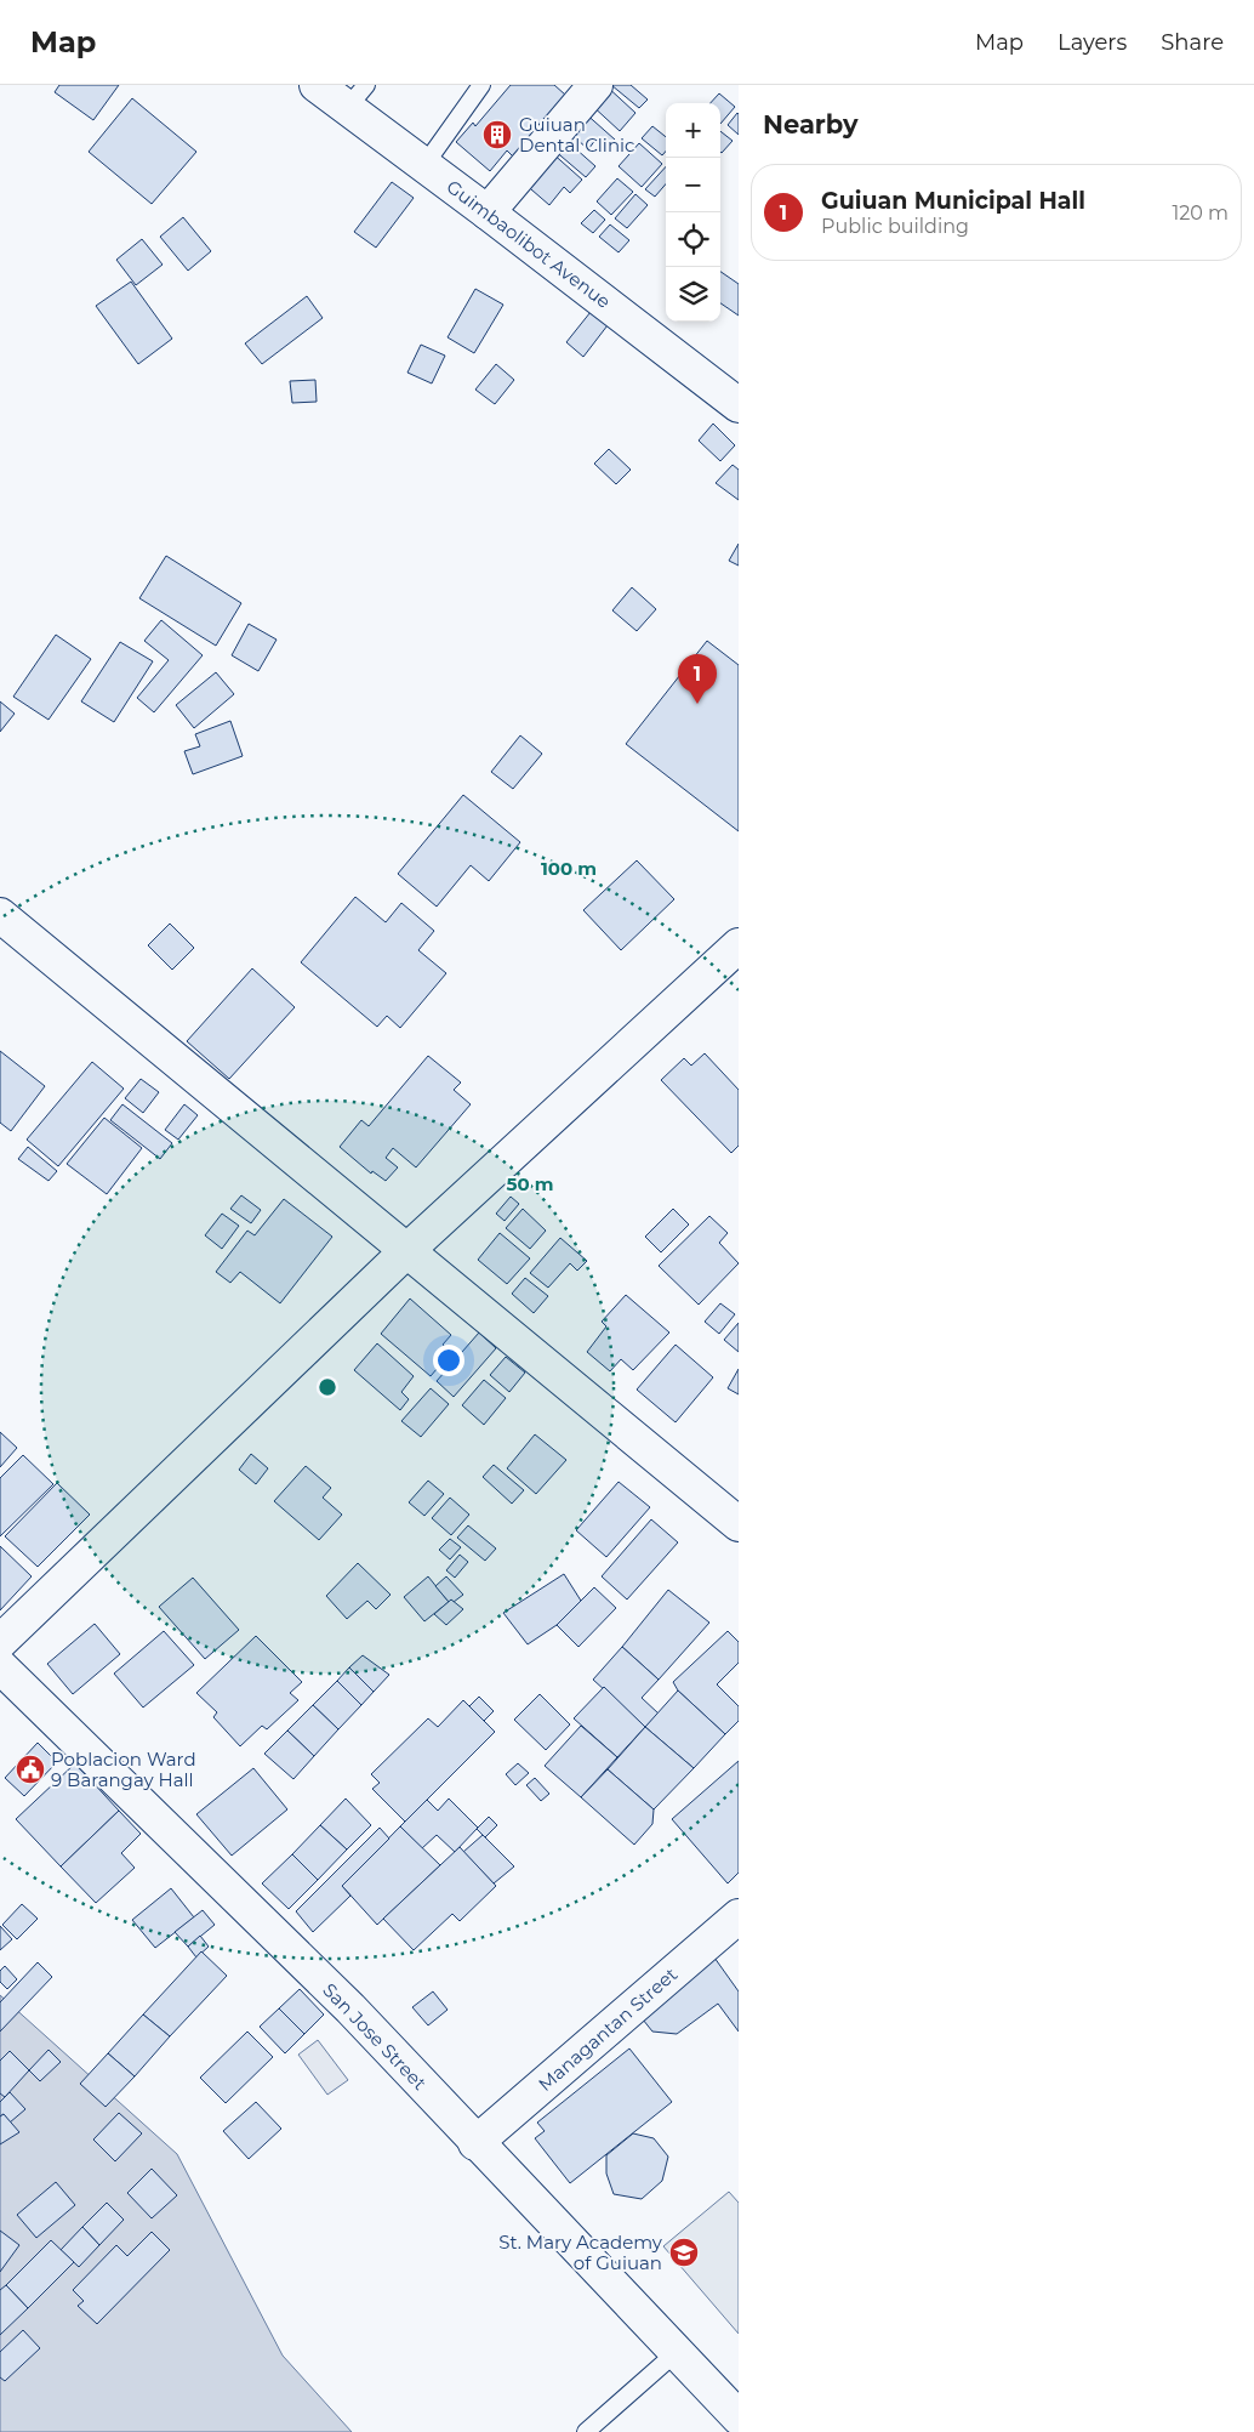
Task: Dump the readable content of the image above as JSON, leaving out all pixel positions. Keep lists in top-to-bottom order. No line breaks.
{"streets":{"street":["Guimbaolibot Avenue","Managantan Street","San Jose Street"]},"crossings":[["Managantan Street","San Jose Street"]],"places":{"building":["Guiuan Dental Clinic"],"public building":["Poblacion Ward 9 Barangay Hall"],"school or university":["St. Mary Academy of Guiuan"]},"page":{"header":"Map","nav":["Map","Layers","Share"],"heading":"Nearby","map_buttons":["+","−"],"list":[{"mark":"1","name":"Guiuan Municipal Hall","note":"Public building","value":"120 m"}],"pins":"1"},"rings":["100 m","50 m"]}
